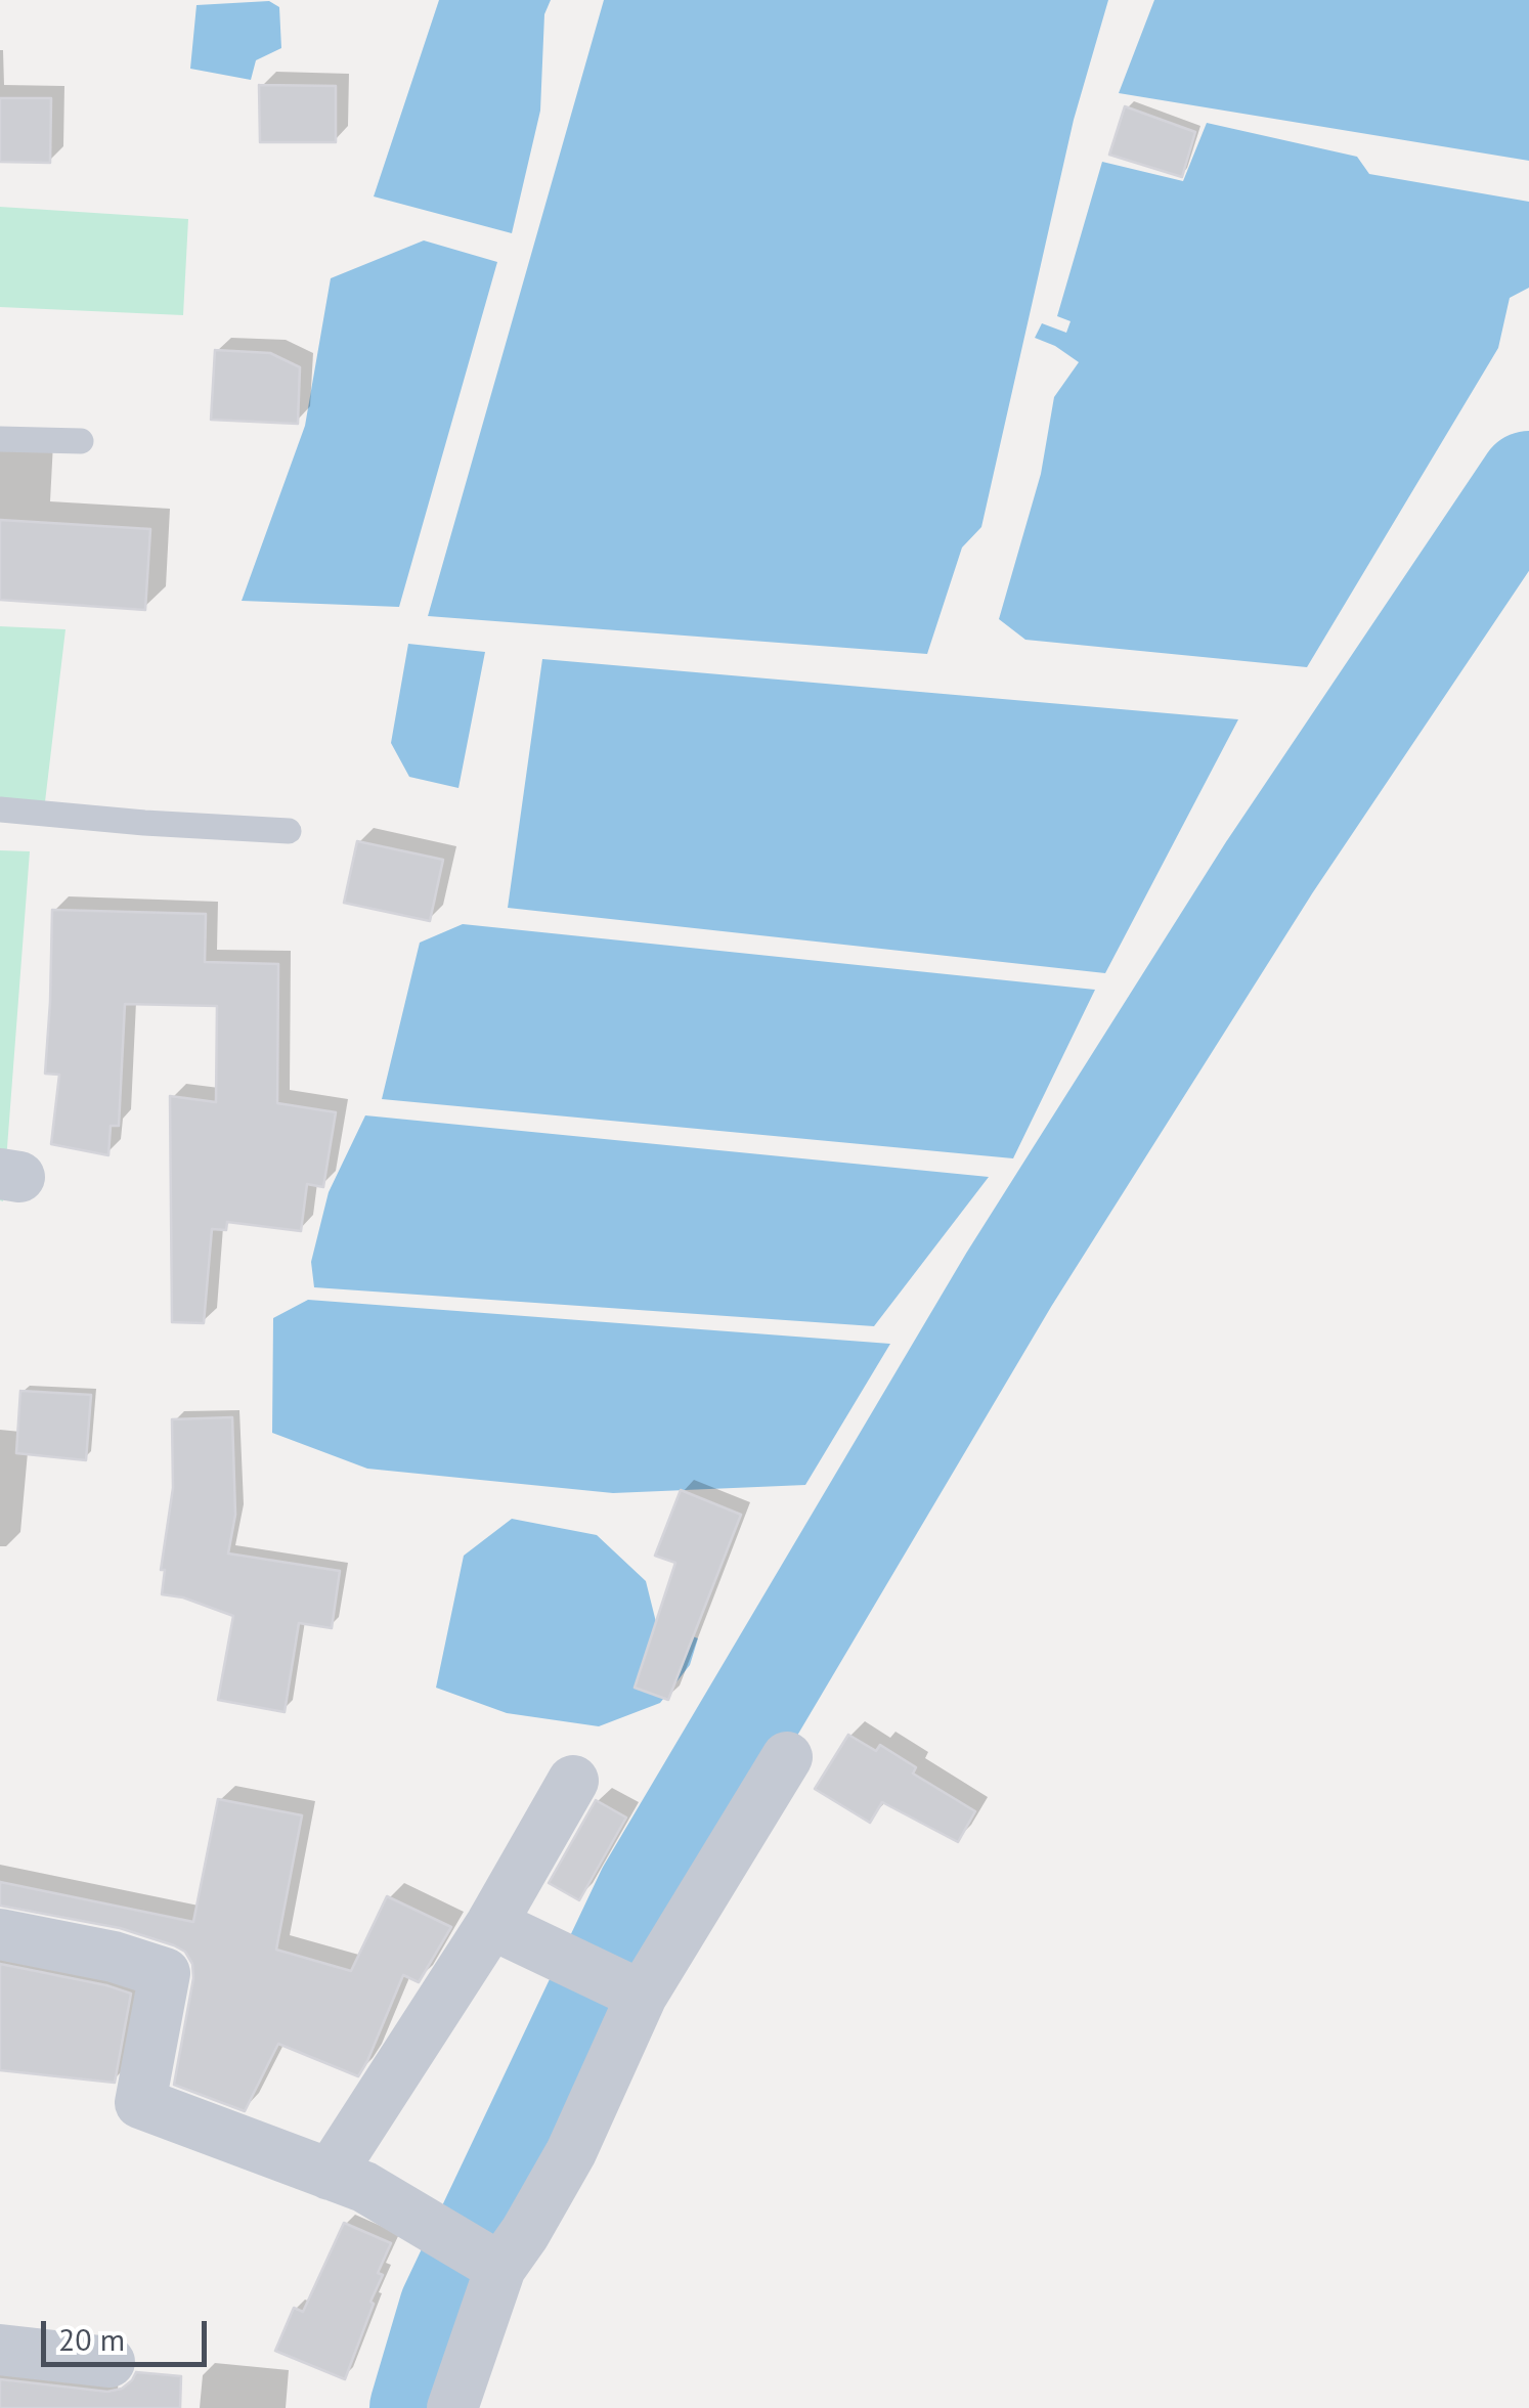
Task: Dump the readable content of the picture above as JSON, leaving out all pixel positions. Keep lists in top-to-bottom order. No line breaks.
{"scale_bar":"20 m"}
